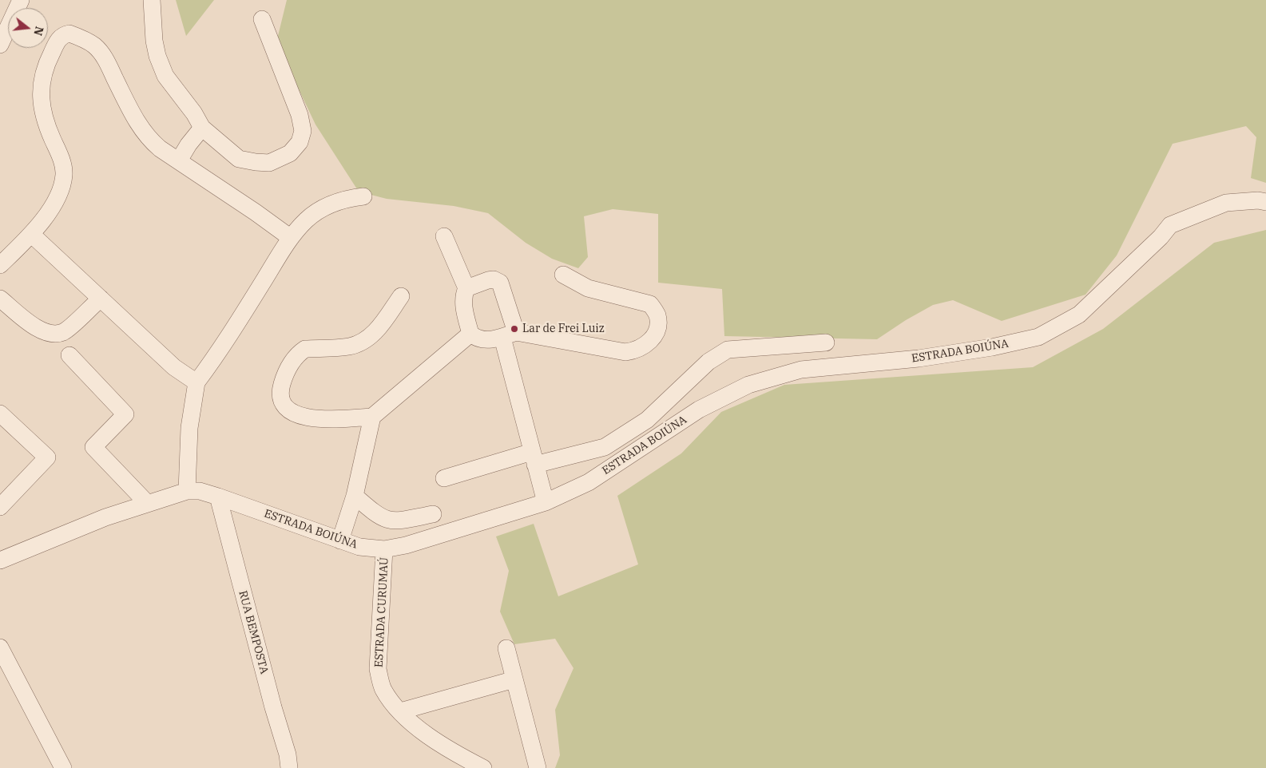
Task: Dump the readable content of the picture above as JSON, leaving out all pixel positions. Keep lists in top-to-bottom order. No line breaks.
{"streets":{"street":["ESTRADA BOIÚNA","ESTRADA CURUMAÚ","RUA BEMPOSTA"]},"crossings":[["ESTRADA BOIÚNA","ESTRADA CURUMAÚ"],["ESTRADA BOIÚNA","RUA BEMPOSTA"]],"places":["Lar de Frei Luiz"],"north":"right"}
